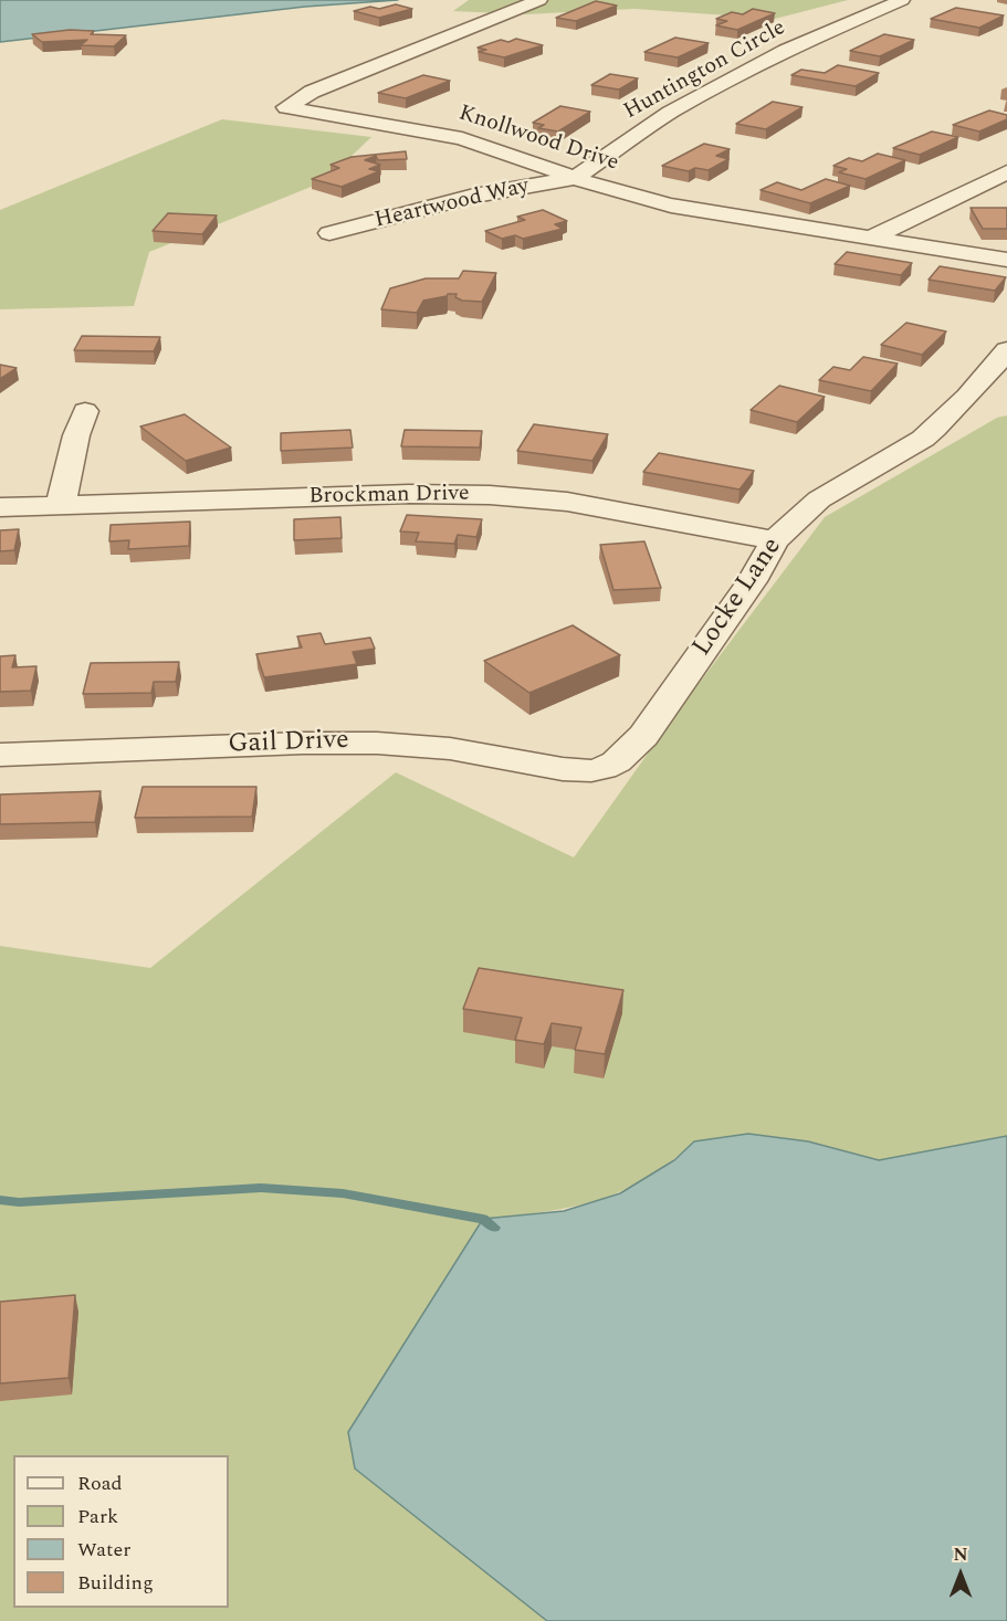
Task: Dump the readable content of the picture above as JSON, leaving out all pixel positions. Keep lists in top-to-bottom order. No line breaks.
{"streets":{"street":["Huntington Circle","Knollwood Drive","Heartwood Way","Brockman Drive","Locke Lane","Gail Drive"]},"crossings":[["Huntington Circle","Knollwood Drive"],["Huntington Circle","Heartwood Way"],["Knollwood Drive","Heartwood Way"],["Brockman Drive","Locke Lane"],["Locke Lane","Gail Drive"]],"legend":["Road","Park","Water","Building"],"north":"top"}
